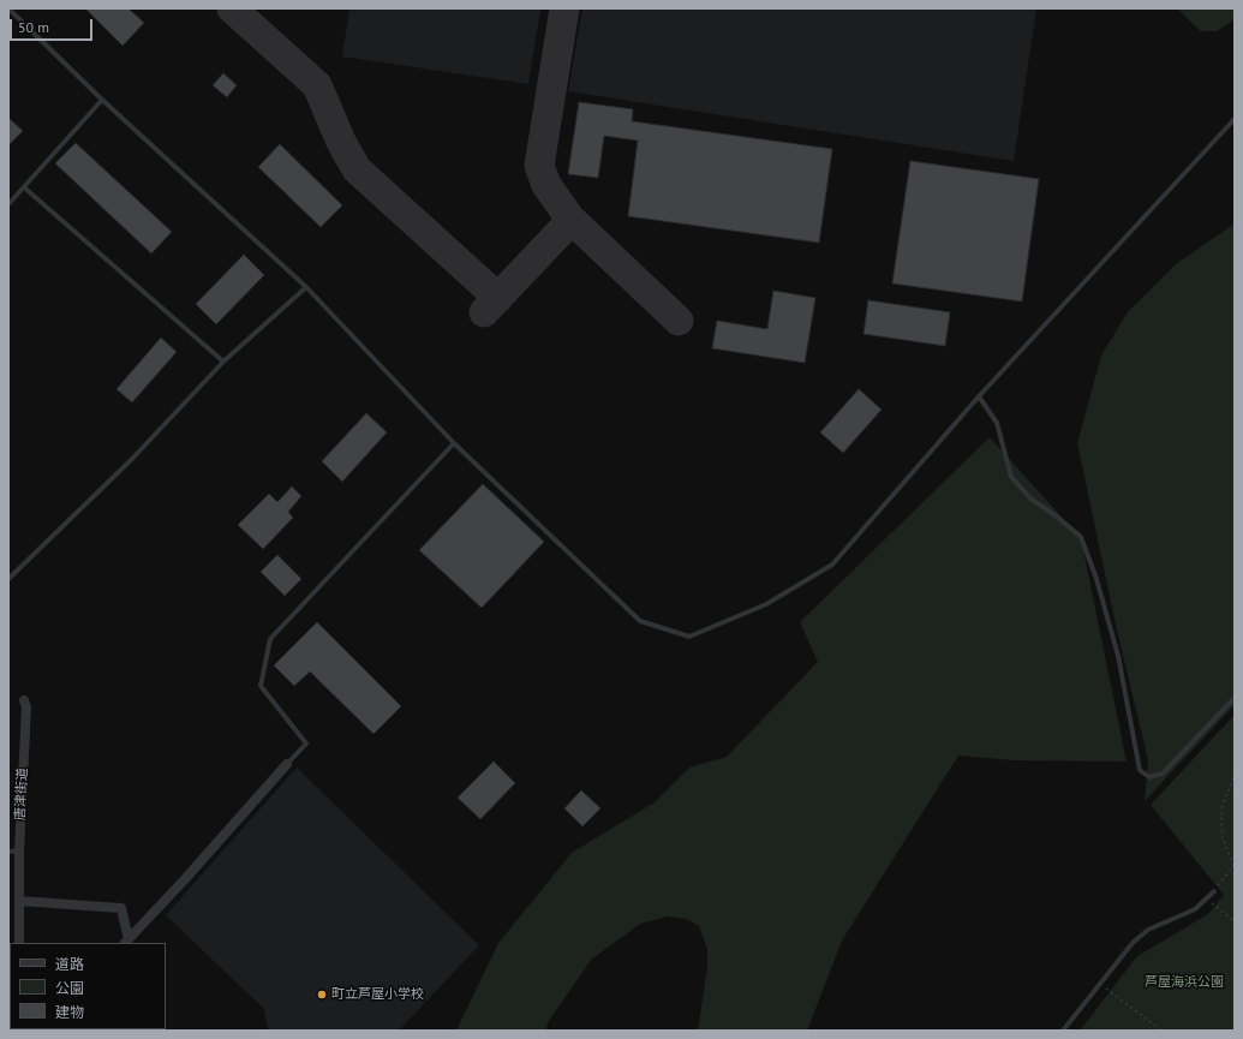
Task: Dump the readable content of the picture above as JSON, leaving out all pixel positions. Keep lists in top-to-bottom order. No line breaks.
{"streets":{"street":["唐津街道"]},"parks":["芦屋海浜公園"],"places":["町立芦屋小学校"],"legend":["道路","公園","建物"],"scale_bar":"50 m"}
